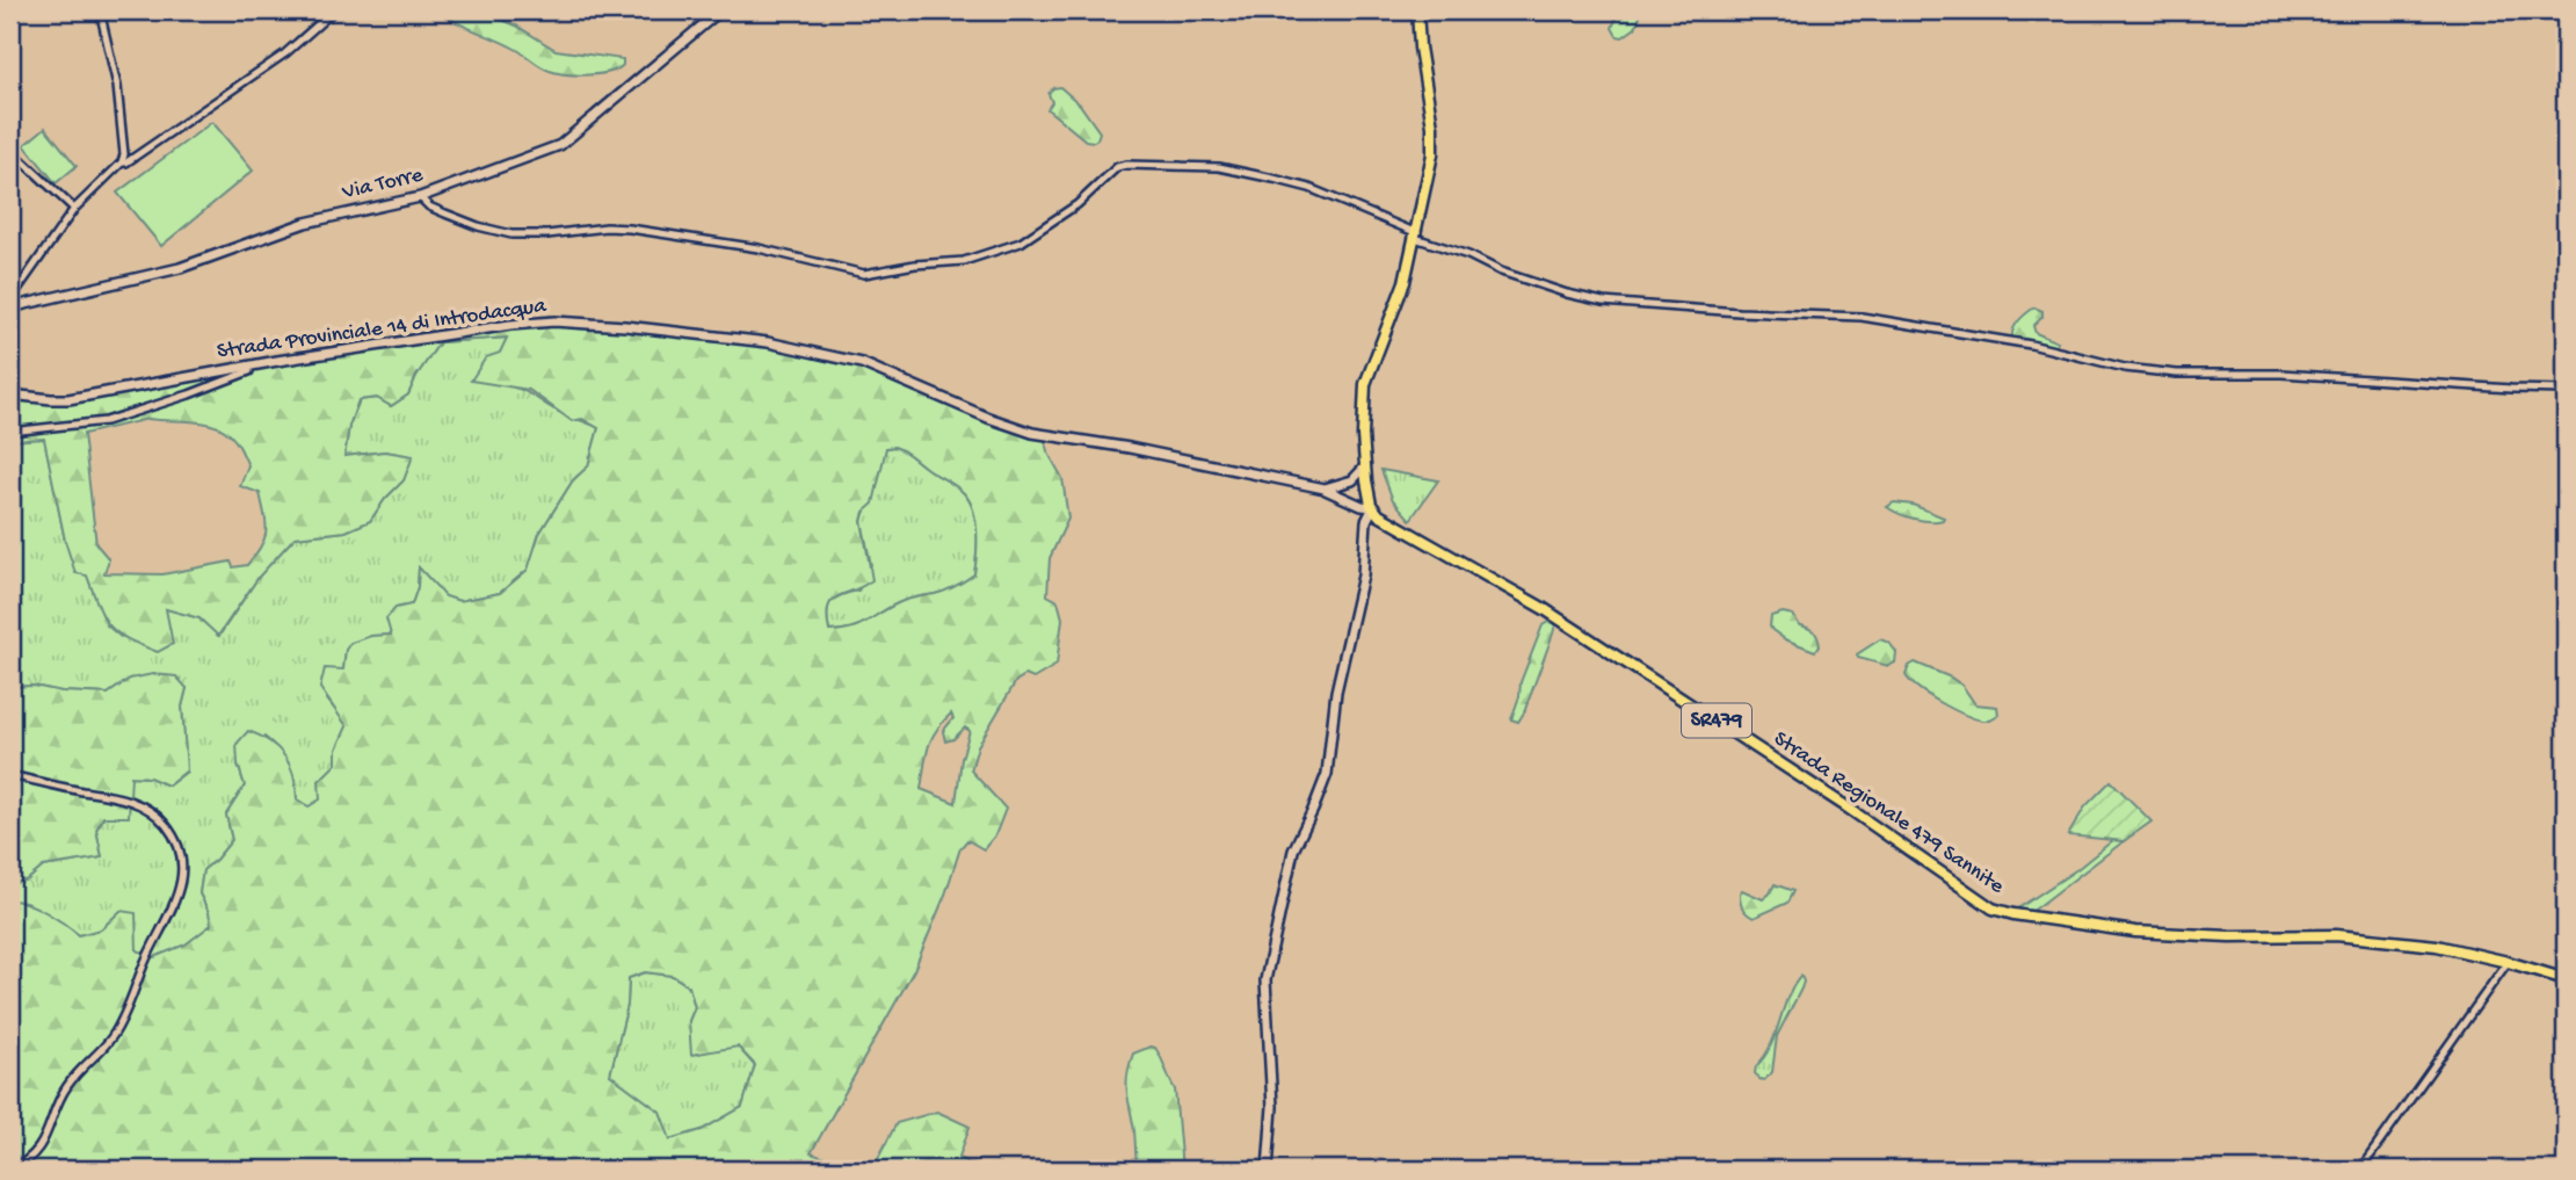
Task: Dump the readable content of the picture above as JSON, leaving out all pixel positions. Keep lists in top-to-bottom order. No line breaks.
{"streets":{"main road":["Via Torre","Strada Provinciale 14 di Introdacqua","SR479","Strada Regionale 479 Sannite"]},"crossings":[["Strada Provinciale 14 di Introdacqua","Strada Regionale 479 Sannite"]]}
